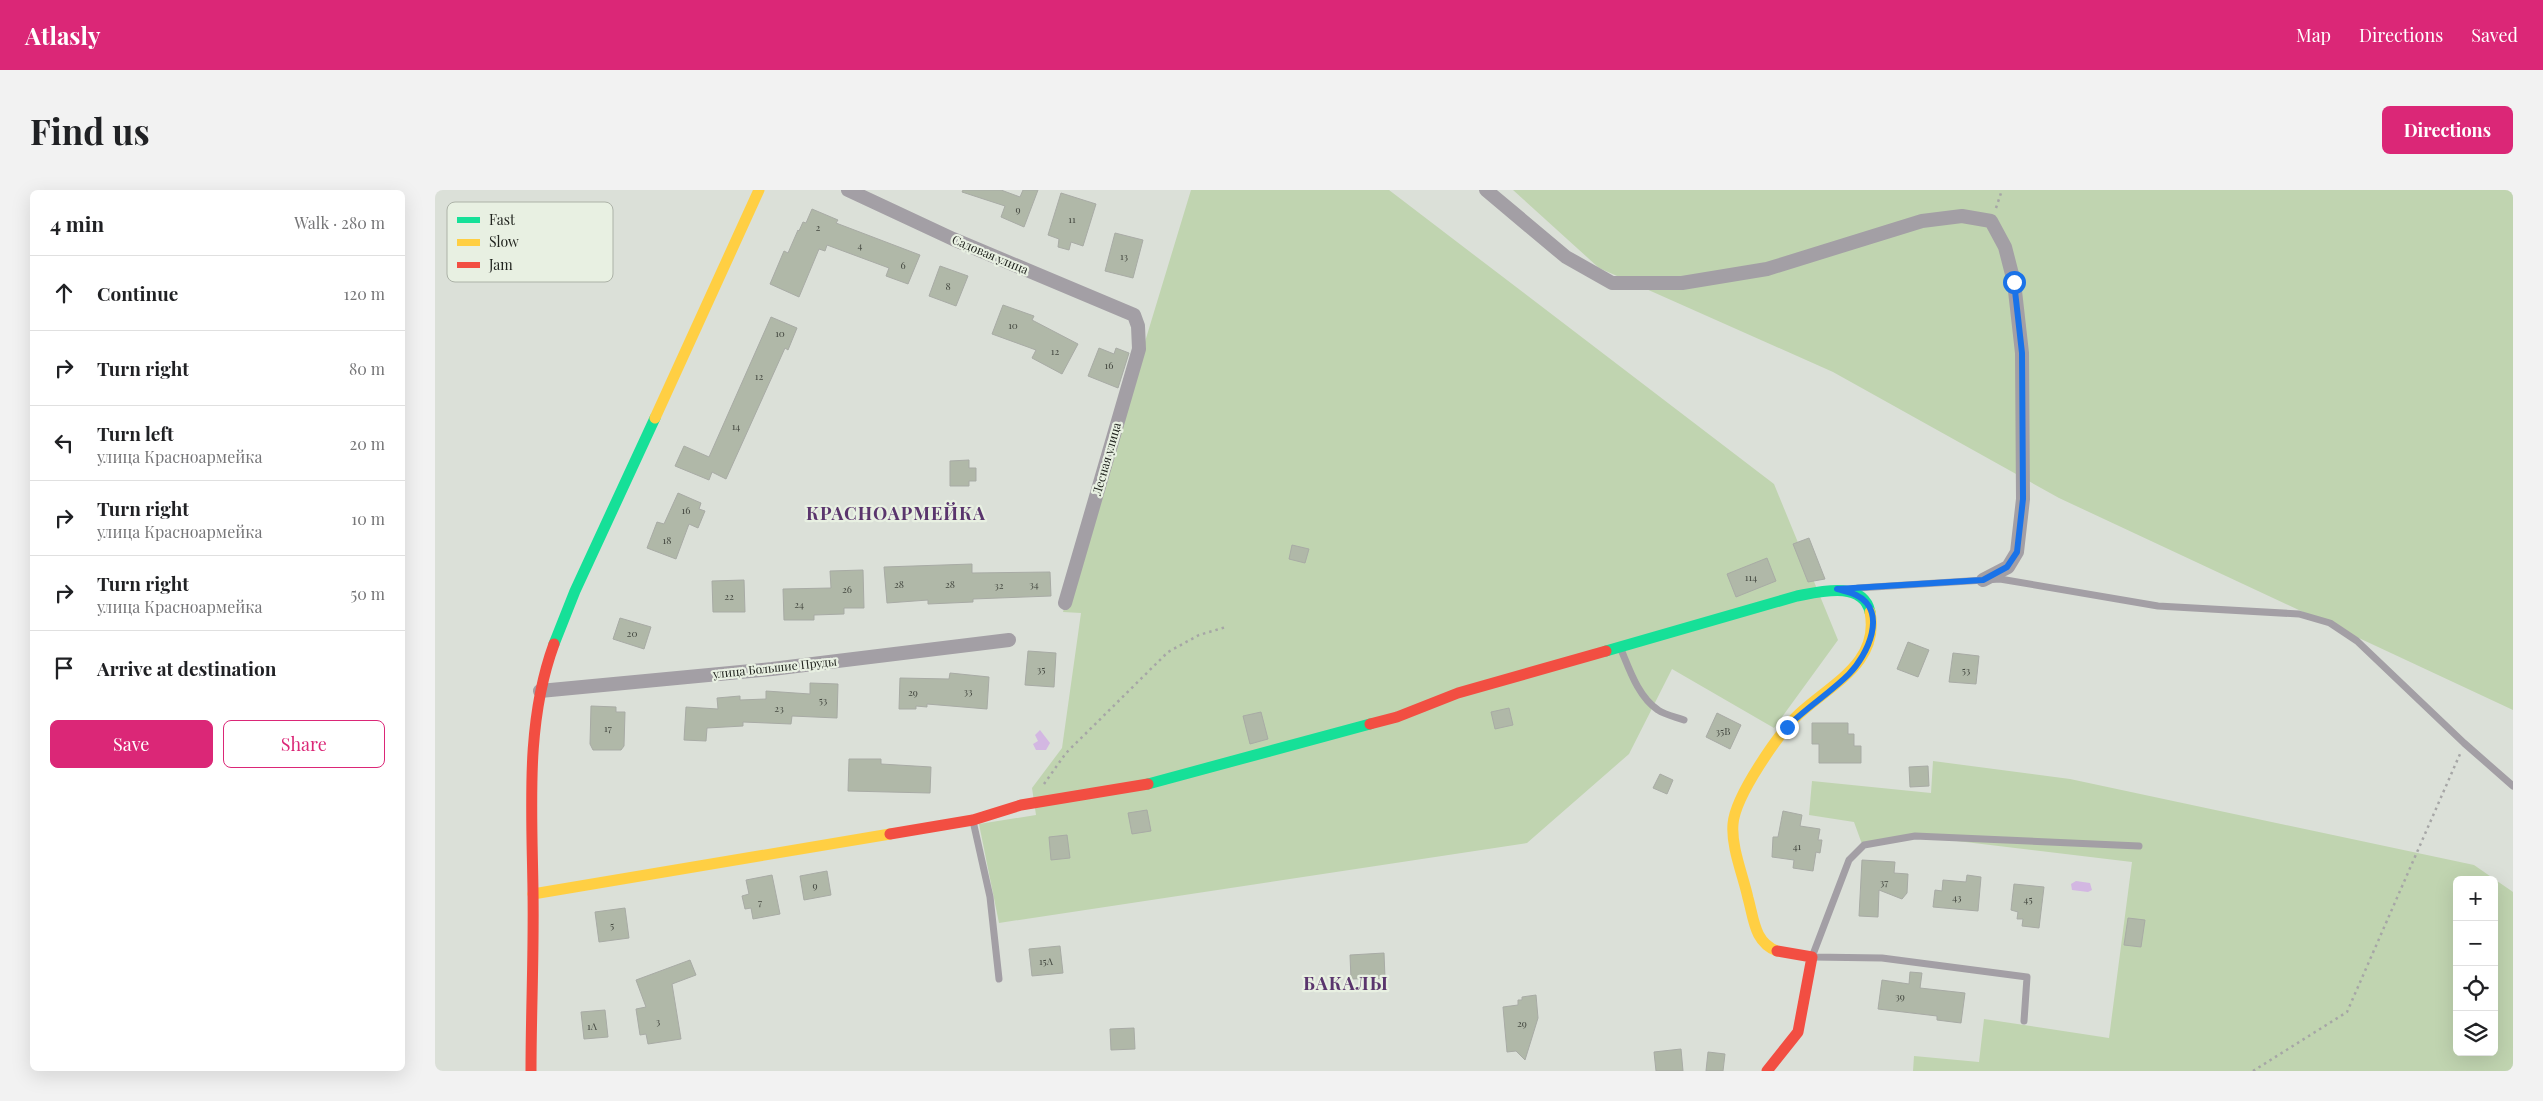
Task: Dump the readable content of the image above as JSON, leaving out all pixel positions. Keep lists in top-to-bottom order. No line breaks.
{"streets":{"street":["Садовая улица","Лесная улица","улица Большие Пруды"]},"crossings":[["Садовая улица","Лесная улица"]],"districts":["КРАСНОАРМЕЙКА","БАКАЛЫ"],"house_numbers":["9","11","2","4","13","6","8","10","10","12","16","12","14","16","18","114","28","28","34","32","26","22","24","20","35","53","33","29","53","23","17","35В","41","37","9","43","45","7","5","15А","39","3","29","1А"],"legend":["Fast","Slow","Jam"],"page":{"header":"Atlasly","nav":["Map","Directions","Saved"],"buttons":["Directions",["Save","Share"]],"title":"Find us","heading":["4 min","Walk · 280 m"],"list":[["Continue","120 m"],["Turn right","80 m"],["Turn left","улица Красноармейка","20 m"],["Turn right","улица Красноармейка","10 m"],["Turn right","улица Красноармейка","50 m"],"Arrive at destination"],"map_buttons":["+","−"]}}
